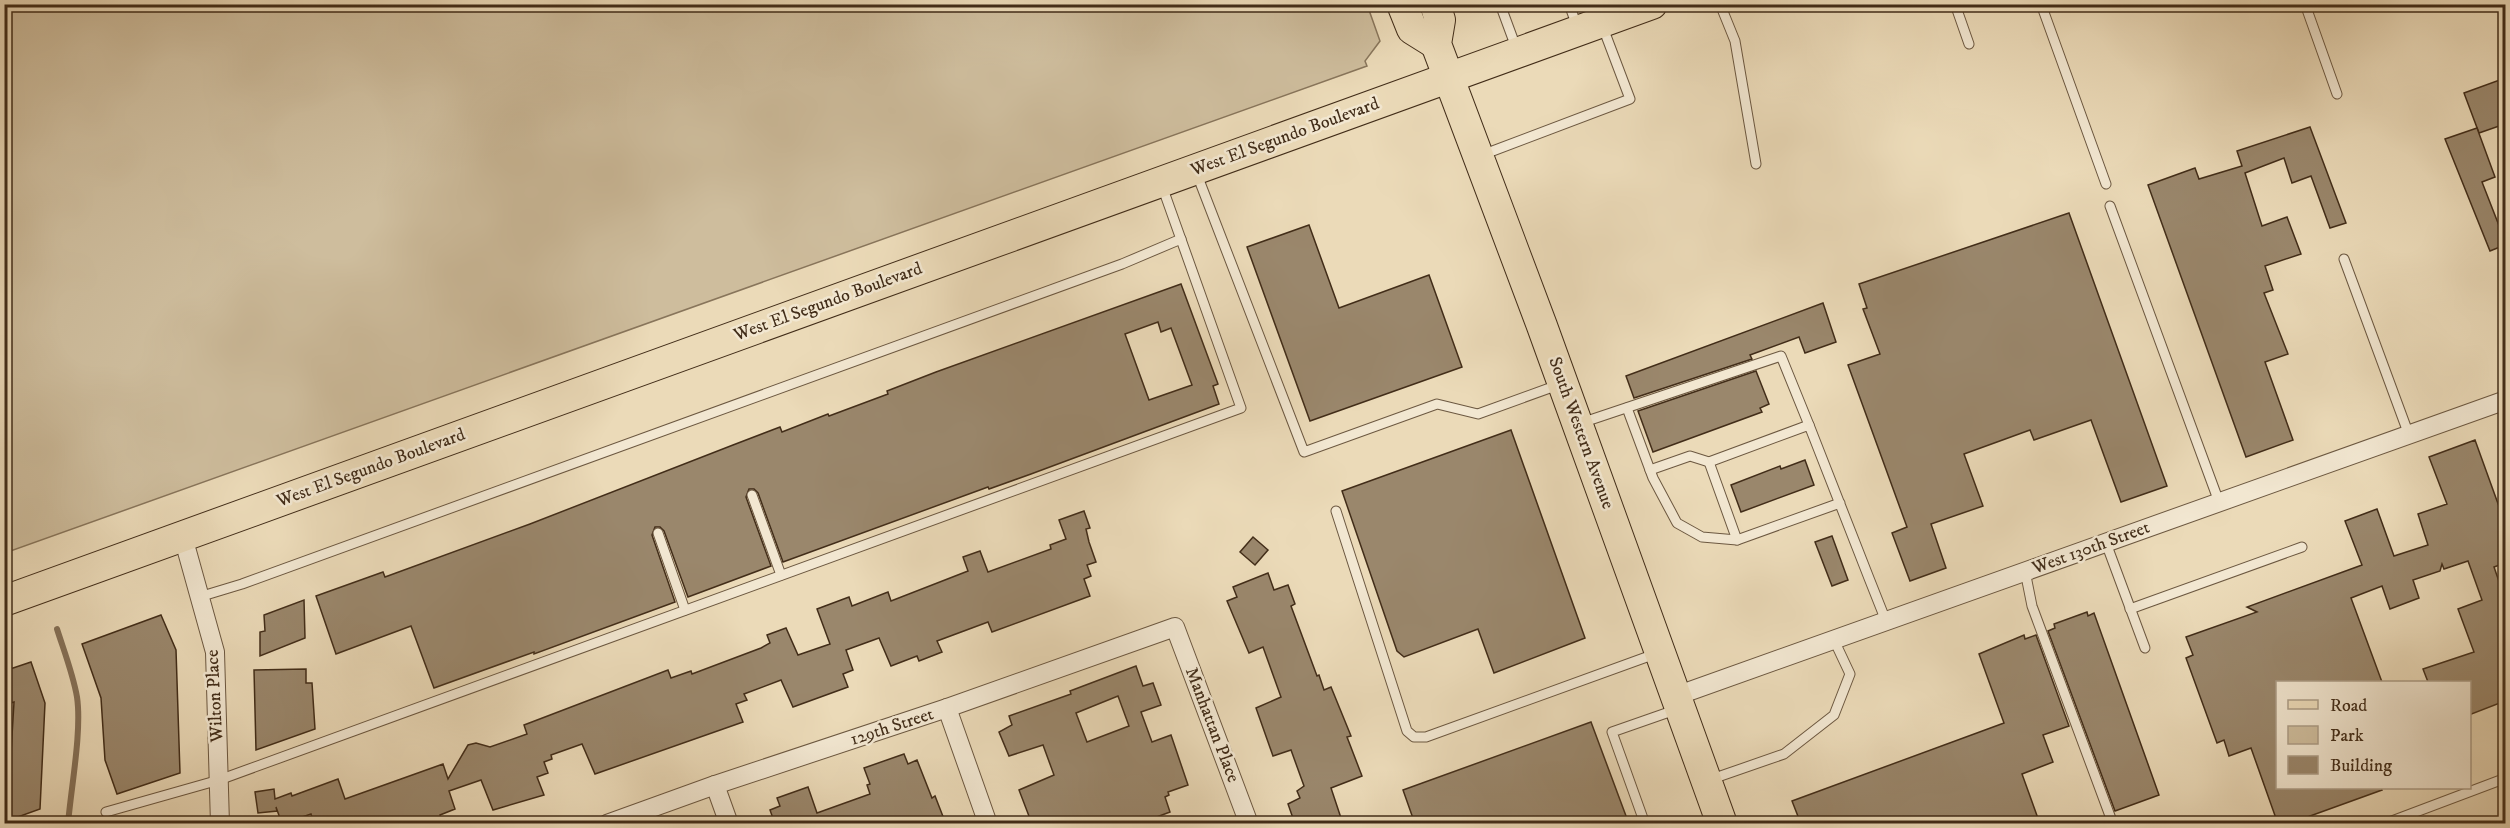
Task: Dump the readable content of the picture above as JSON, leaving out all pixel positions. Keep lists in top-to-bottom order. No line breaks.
{"streets":{"main road":["West El Segundo Boulevard","South Western Avenue"],"street":["West 130th Street","Wilton Place","Manhattan Place","129th Street"]},"crossings":[["West El Segundo Boulevard","South Western Avenue"],["West El Segundo Boulevard","Wilton Place"],["South Western Avenue","West 130th Street"],["Manhattan Place","129th Street"]],"legend":["Road","Park","Building"]}
